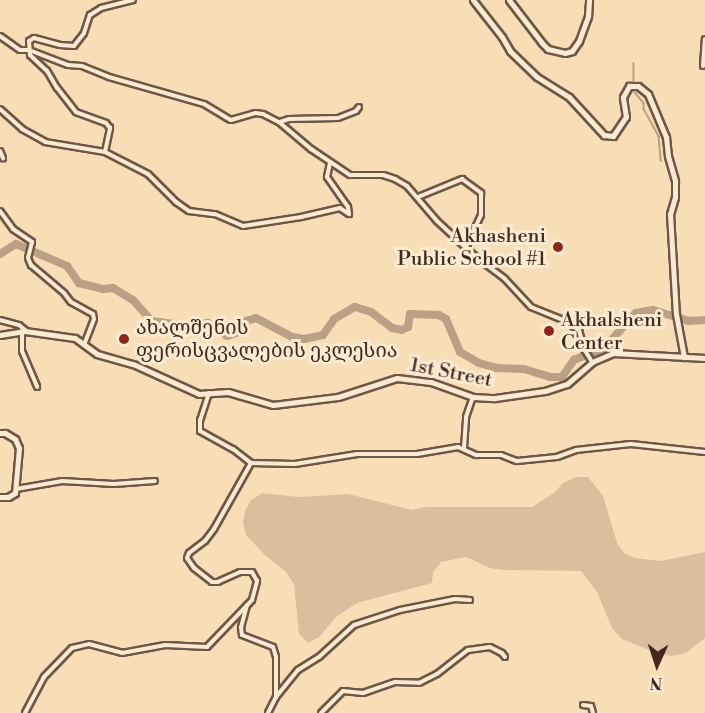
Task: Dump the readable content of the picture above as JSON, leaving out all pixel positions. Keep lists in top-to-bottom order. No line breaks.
{"streets":{"street":["1st Street"]},"places":["Akhasheni Public School #1","Akhalsheni Center","ახალშენის ფერისცვალების ეკლესია"],"north":"bottom"}
